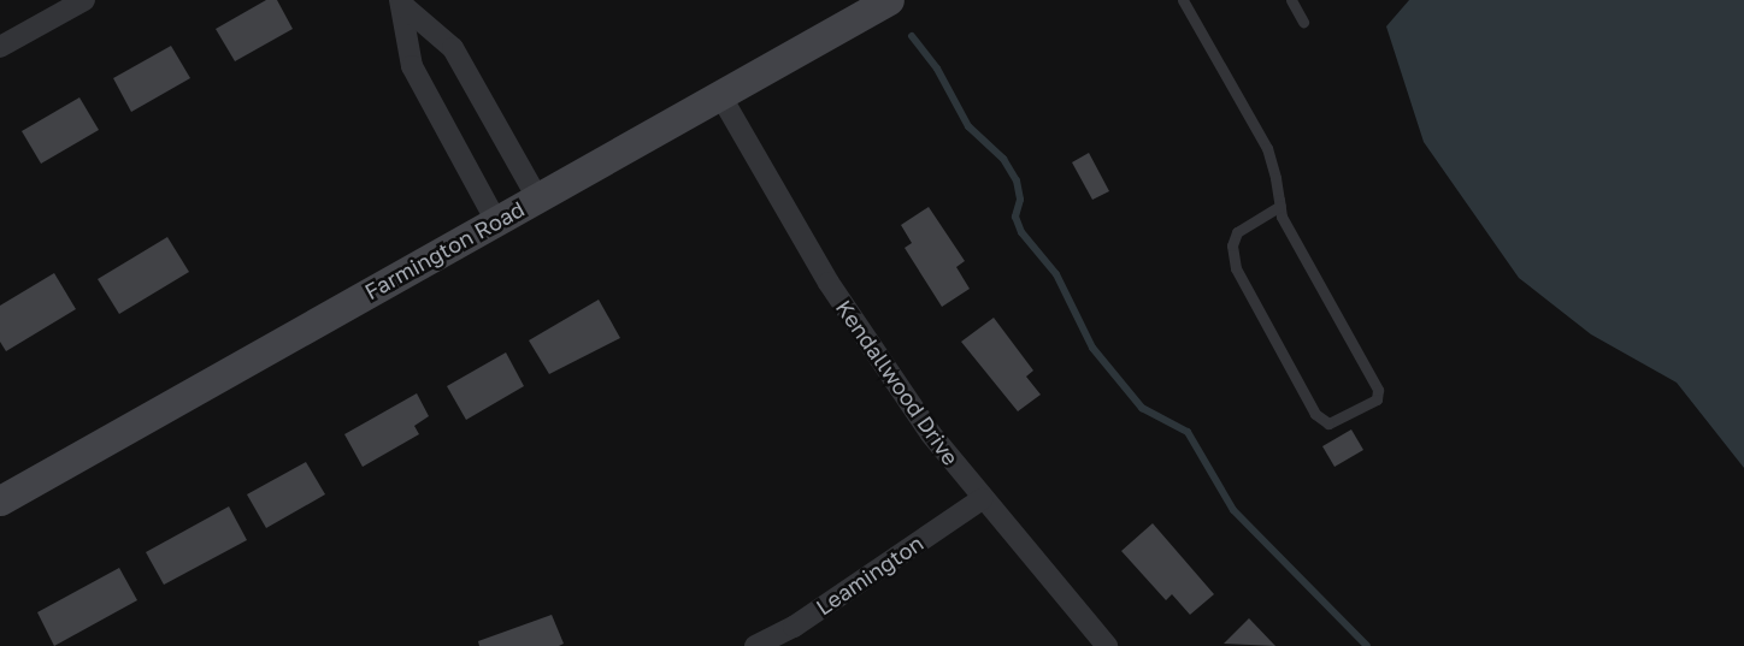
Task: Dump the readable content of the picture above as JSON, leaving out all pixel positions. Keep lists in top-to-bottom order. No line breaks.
{"streets":{"street":["Farmington Road","Kendallwood Drive","Leamington"]},"crossings":[["Farmington Road","Kendallwood Drive"],["Kendallwood Drive","Leamington"]]}
